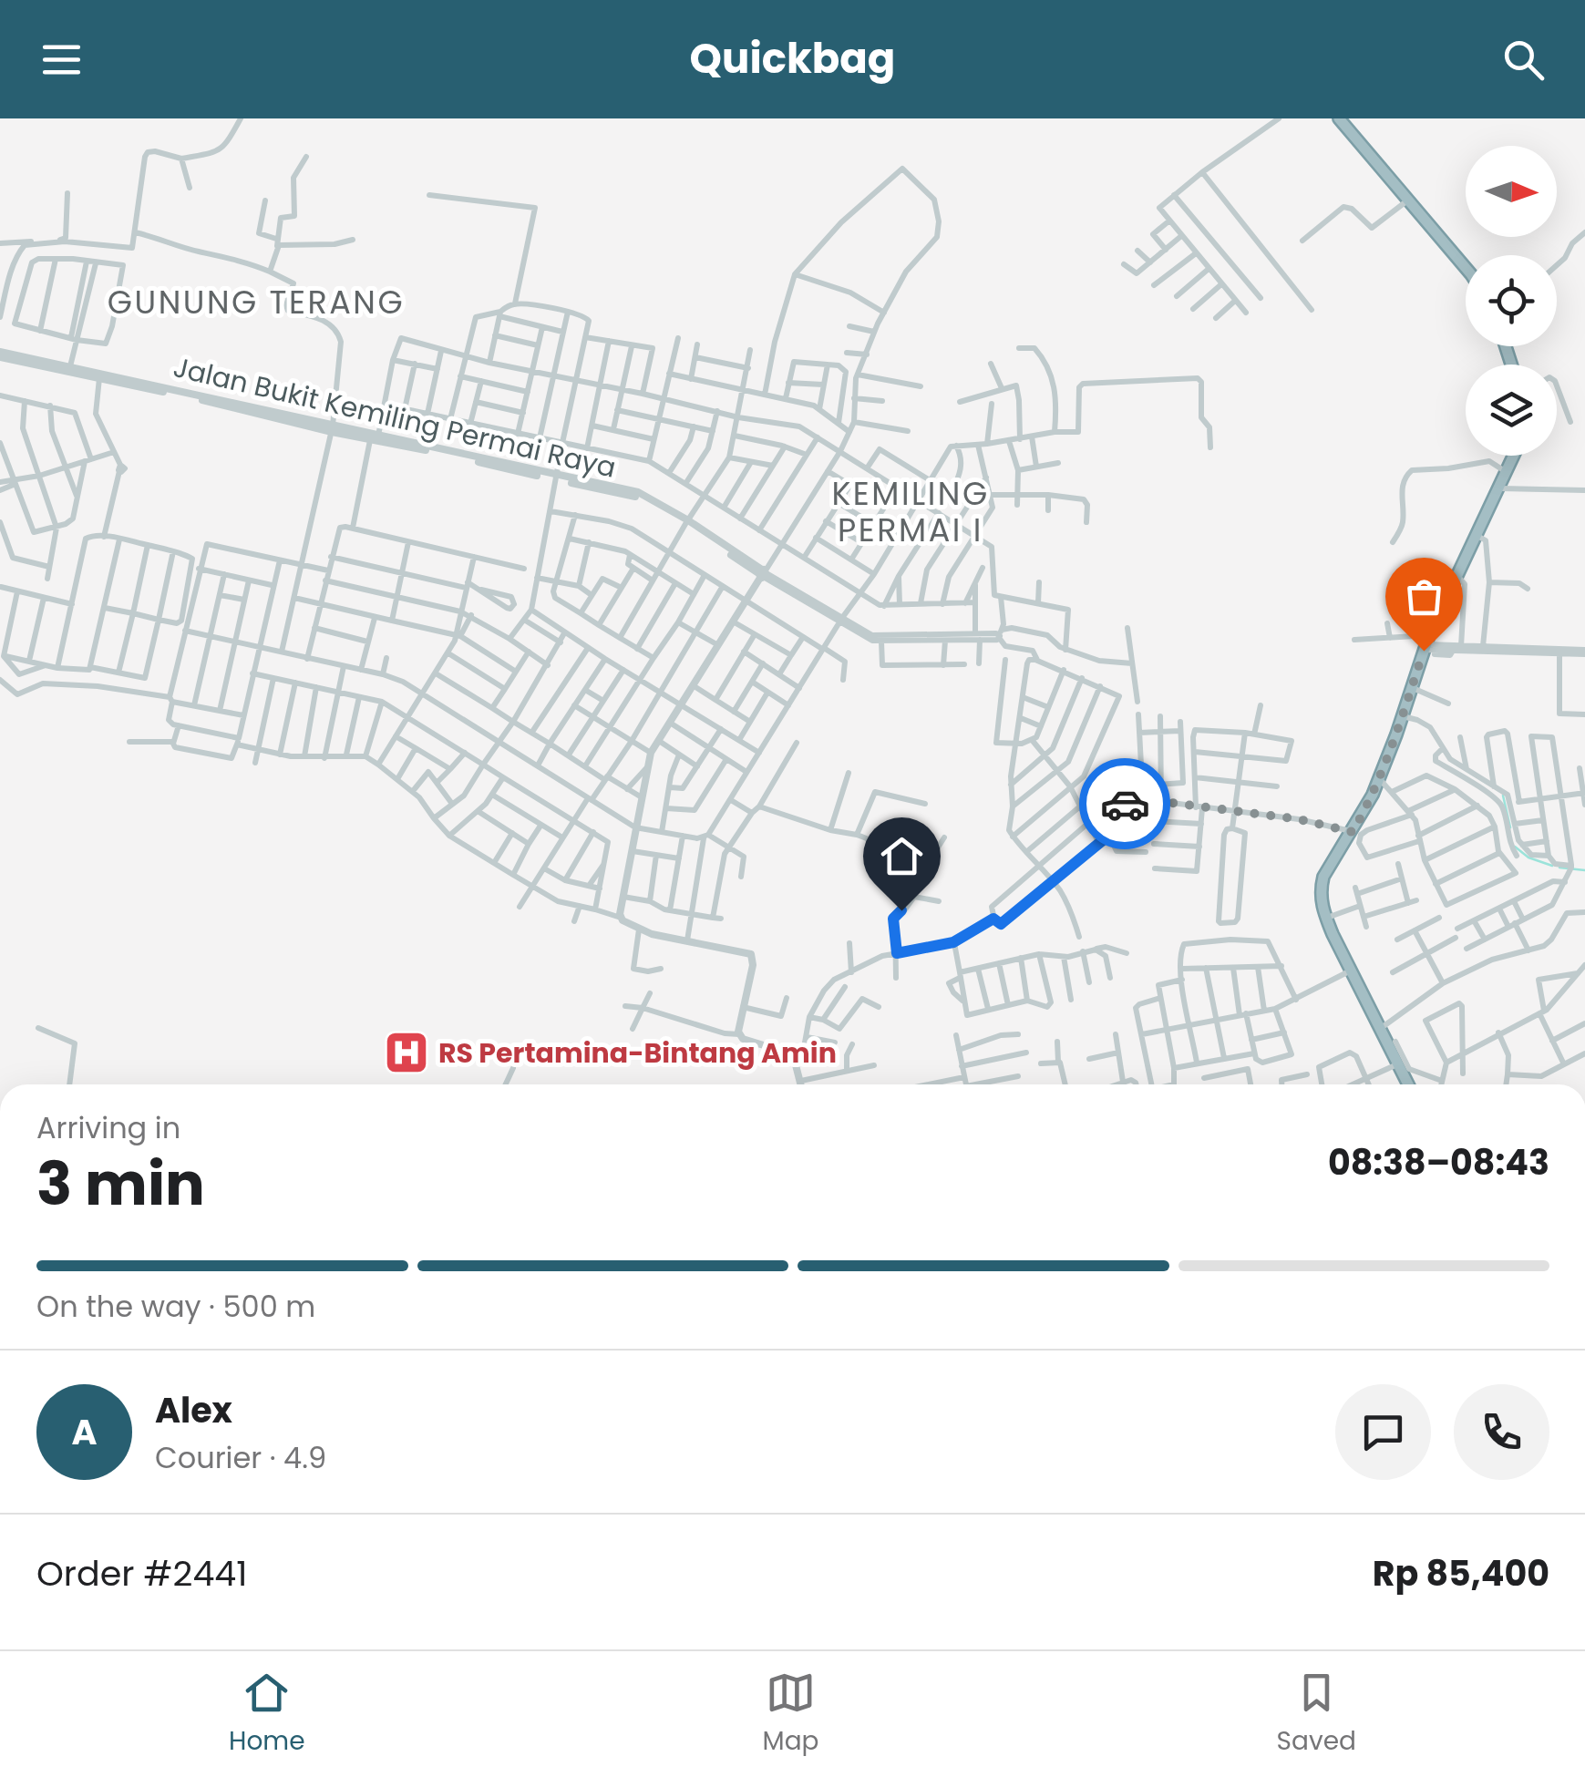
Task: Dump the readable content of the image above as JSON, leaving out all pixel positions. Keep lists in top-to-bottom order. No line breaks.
{"streets":{"street":["Jalan Bukit Kemiling Permai Raya"]},"districts":["GUNUNG TERANG","KEMILING PERMAI I"],"places":{"hospital":["RS Pertamina-Bintang Amin"]},"north":"right","page":{"header":"Quickbag","heading":["3 min","Arriving in","08:38–08:43"],"panel":["Alex","Courier · 4.9","Order #2441","Rp 85,400"],"bar":"On the way · 500 m","round":"A","tabs":["Home","Map","Saved"]}}
